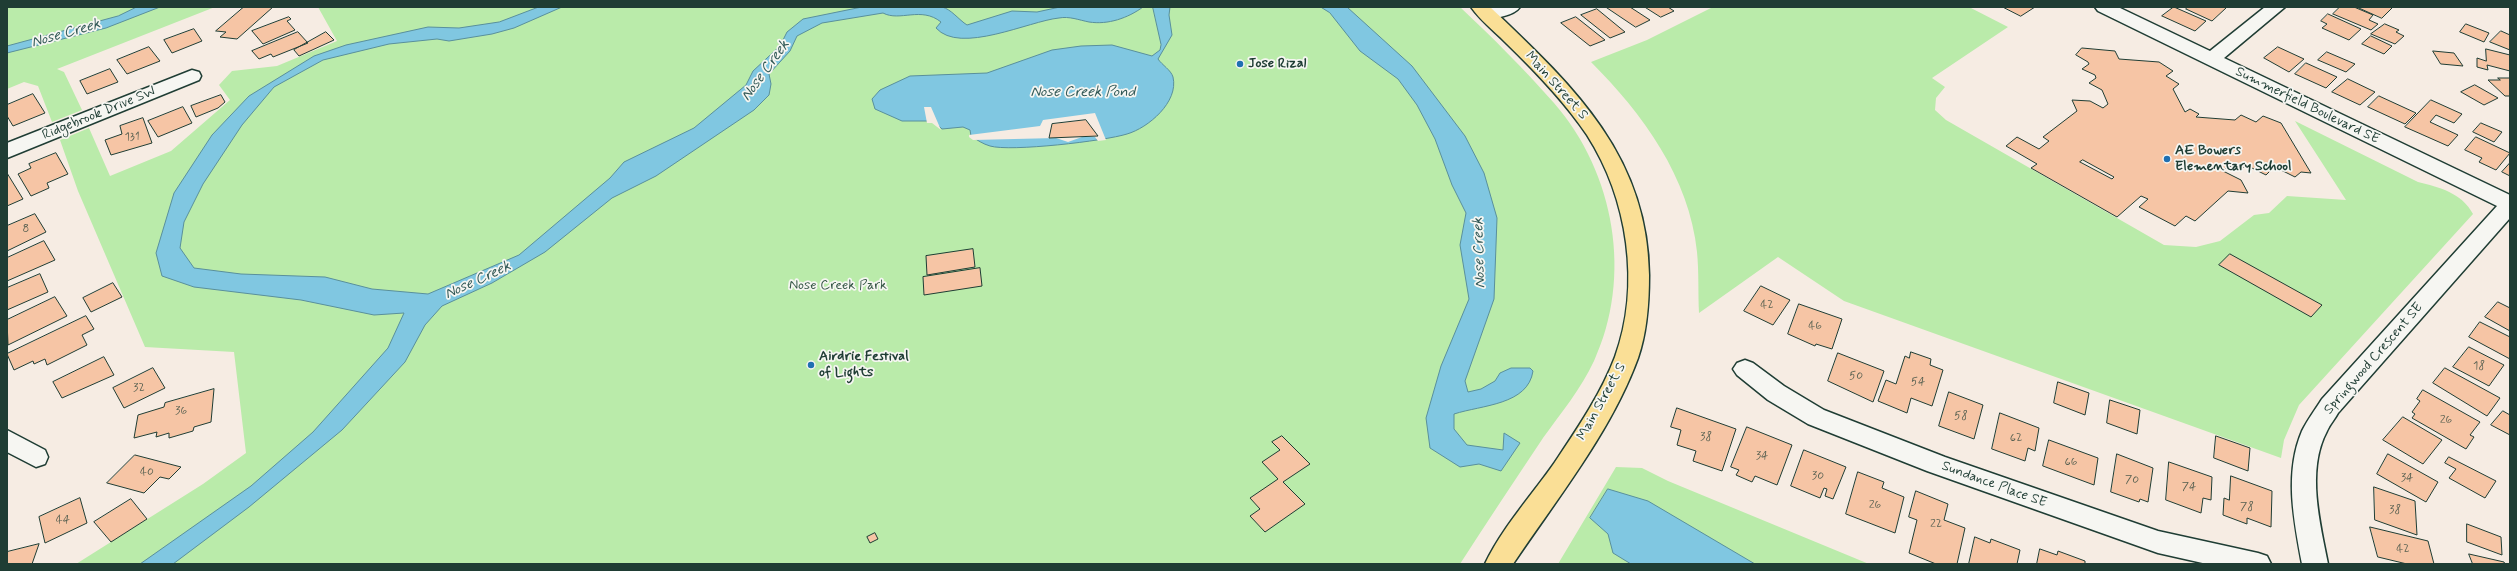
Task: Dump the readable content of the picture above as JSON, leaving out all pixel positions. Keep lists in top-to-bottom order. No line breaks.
{"streets":{"main road":["Main Street S"],"street":["Summerfield Boulevard SE","Ridgebrook Drive SW","Springwood Crescent SE","Sundance Place SE"]},"crossings":[["Summerfield Boulevard SE","Springwood Crescent SE"]],"water":["Nose Creek","Nose Creek Pond"],"parks":["Nose Creek Park"],"places":["Jose Rizal","AE Bowers Elementary School","Airdrie Festival of Lights"],"house_numbers":["131","8","42","46","18","50","54","32","36","58","26","38","62","34","66","40","30","34","70","74","26","78","38","44","22","42"]}
